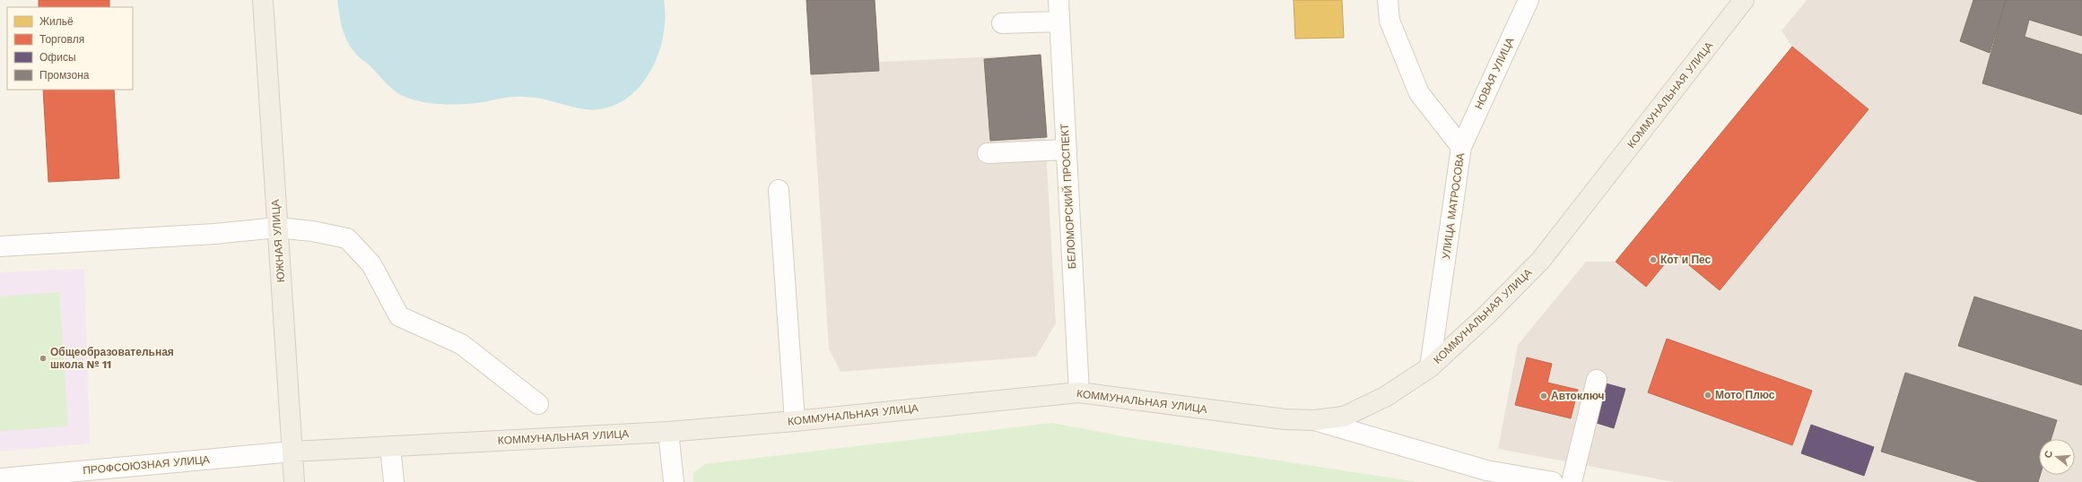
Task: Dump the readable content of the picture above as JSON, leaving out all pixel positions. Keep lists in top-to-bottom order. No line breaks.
{"streets":{"main road":["КОММУНАЛЬНАЯ УЛИЦА","ЮЖНАЯ УЛИЦА"],"street":["НОВАЯ УЛИЦА","БЕЛОМОРСКИЙ ПРОСПЕКТ","УЛИЦА МАТРОСОВА","ПРОФСОЮЗНАЯ УЛИЦА"]},"crossings":[["НОВАЯ УЛИЦА","УЛИЦА МАТРОСОВА"],["КОММУНАЛЬНАЯ УЛИЦА","БЕЛОМОРСКИЙ ПРОСПЕКТ"],["КОММУНАЛЬНАЯ УЛИЦА","УЛИЦА МАТРОСОВА"],["КОММУНАЛЬНАЯ УЛИЦА","ЮЖНАЯ УЛИЦА"],["КОММУНАЛЬНАЯ УЛИЦА","ПРОФСОЮЗНАЯ УЛИЦА"],["ЮЖНАЯ УЛИЦА","ПРОФСОЮЗНАЯ УЛИЦА"]],"places":["Кот и Пес","Общеобразовательная школа № 11","Мото Плюс","Автоключ"],"legend":["Жильё","Торговля","Офисы","Промзона"],"north":"left"}
